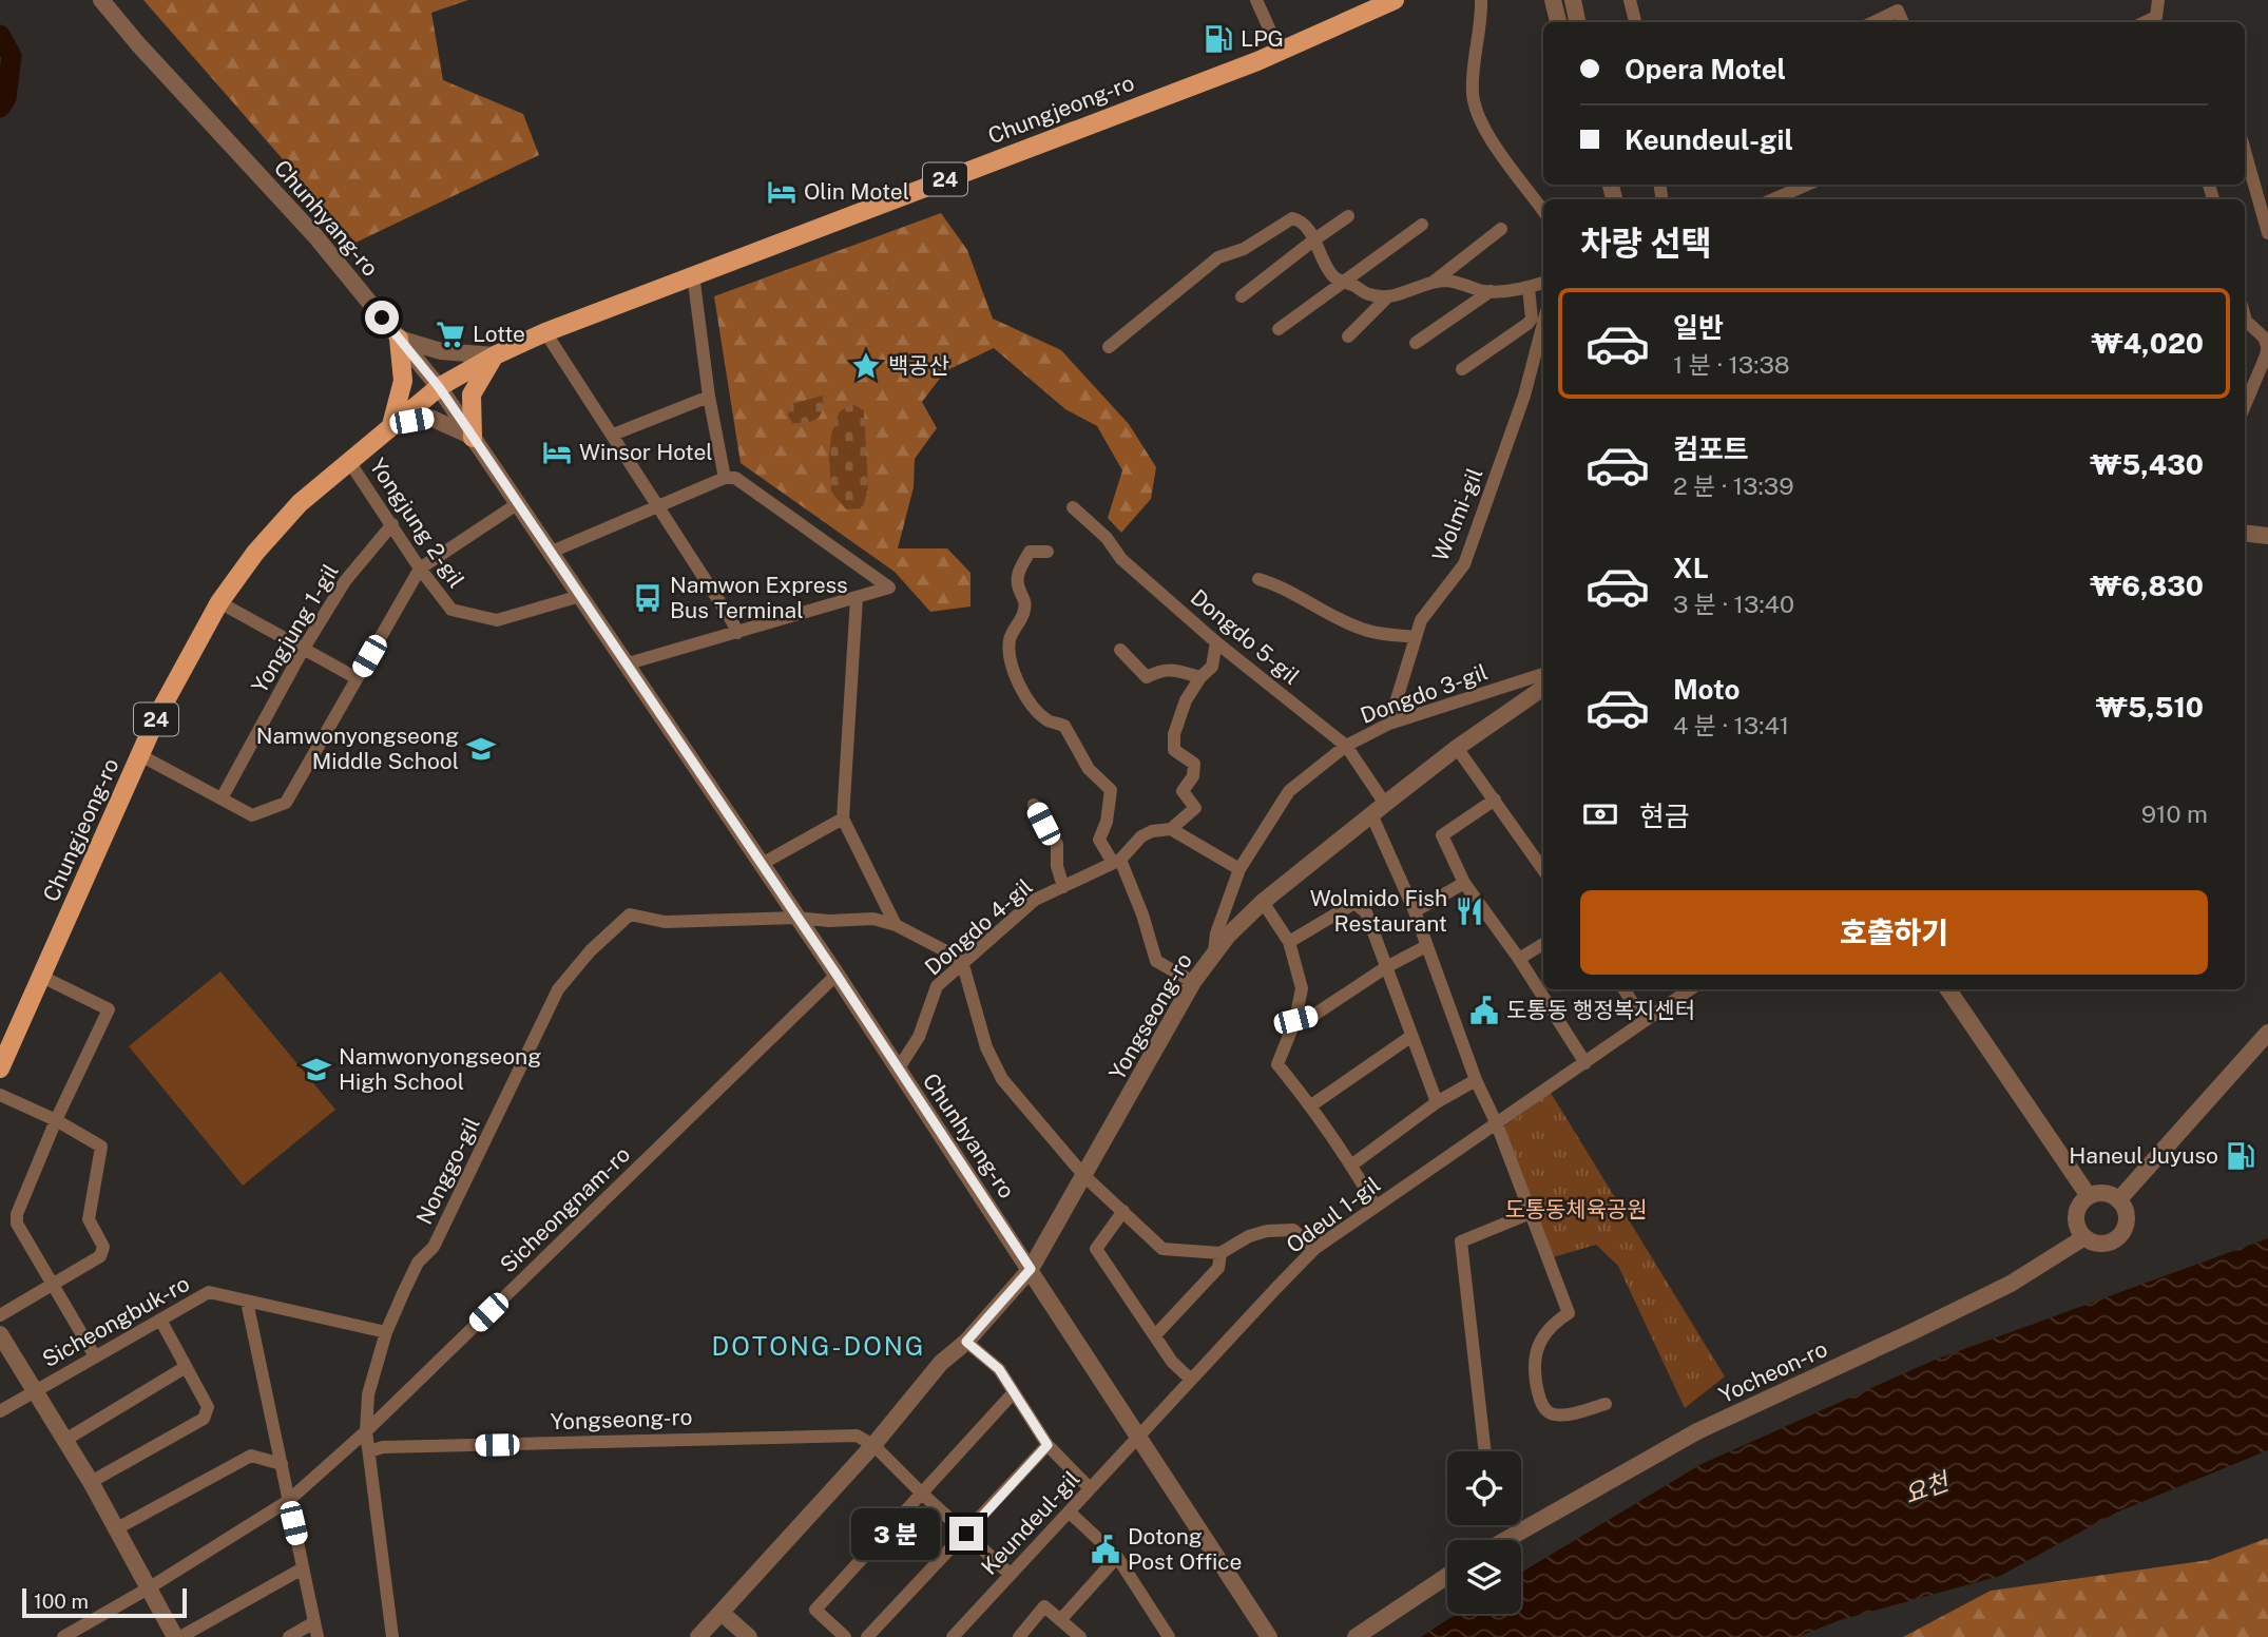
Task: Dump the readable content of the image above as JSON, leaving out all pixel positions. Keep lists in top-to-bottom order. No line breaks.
{"streets":{"main road":["Chungjeong-ro","24"],"street":["Chunhyang-ro","Wolmi-gil","Yongjung 2-gil","Yongjung 1-gil","Dongdo 5-gil","Dongdo 3-gil","Dongdo 4-gil","Yongseong-ro","Nonggo-gil","Sicheongnam-ro","Odeul 1-gil","Sicheongbuk-ro","Yocheon-ro","Keundeul-gil"]},"crossings":[["Chungjeong-ro","Chunhyang-ro"],["Chungjeong-ro","Yongjung 2-gil"],["Chunhyang-ro","Yongjung 2-gil"],["Chunhyang-ro","Dongdo 4-gil"],["Chunhyang-ro","Yongseong-ro"],["Chunhyang-ro","Nonggo-gil"],["Chunhyang-ro","Sicheongnam-ro"],["Chunhyang-ro","Odeul 1-gil"],["Chunhyang-ro","Keundeul-gil"],["Wolmi-gil","Dongdo 3-gil"],["Yongjung 2-gil","Yongjung 1-gil"],["Dongdo 5-gil","Dongdo 3-gil"],["Dongdo 5-gil","Yongseong-ro"],["Dongdo 3-gil","Yongseong-ro"],["Yongseong-ro","Nonggo-gil"],["Nonggo-gil","Sicheongnam-ro"],["Nonggo-gil","Sicheongbuk-ro"],["Odeul 1-gil","Keundeul-gil"]],"districts":["DOTONG-DONG"],"water":["요천"],"parks":["도통동체육공원"],"places":{"fuel station":["LPG","Haneul Juyuso"],"hotel":["Olin Motel","Winsor Hotel"],"supermarket":["Lotte"],"place":["백공산"],"bus stop":["Namwon Express Bus Terminal"],"school or university":["Namwonyongseong Middle School","Namwonyongseong High School"],"restaurant":["Wolmido Fish Restaurant"],"public building":["도통동 행정복지센터","Dotong Post Office"]},"scale_bar":"100 m","page":{"banner":["Opera Motel","Keundeul-gil"],"heading":"차량 선택","list":[{"name":"일반","note":"1 분 · 13:38","value":"₩4,020"},{"name":"컴포트","note":"2 분 · 13:39","value":"₩5,430"},{"name":"XL","note":"3 분 · 13:40","value":"₩6,830"},{"name":"Moto","note":"4 분 · 13:41","value":"₩5,510"}],"pay":["현금","910 m"],"buttons":"호출하기","bubble":"3 분","scale":"100 m"}}
